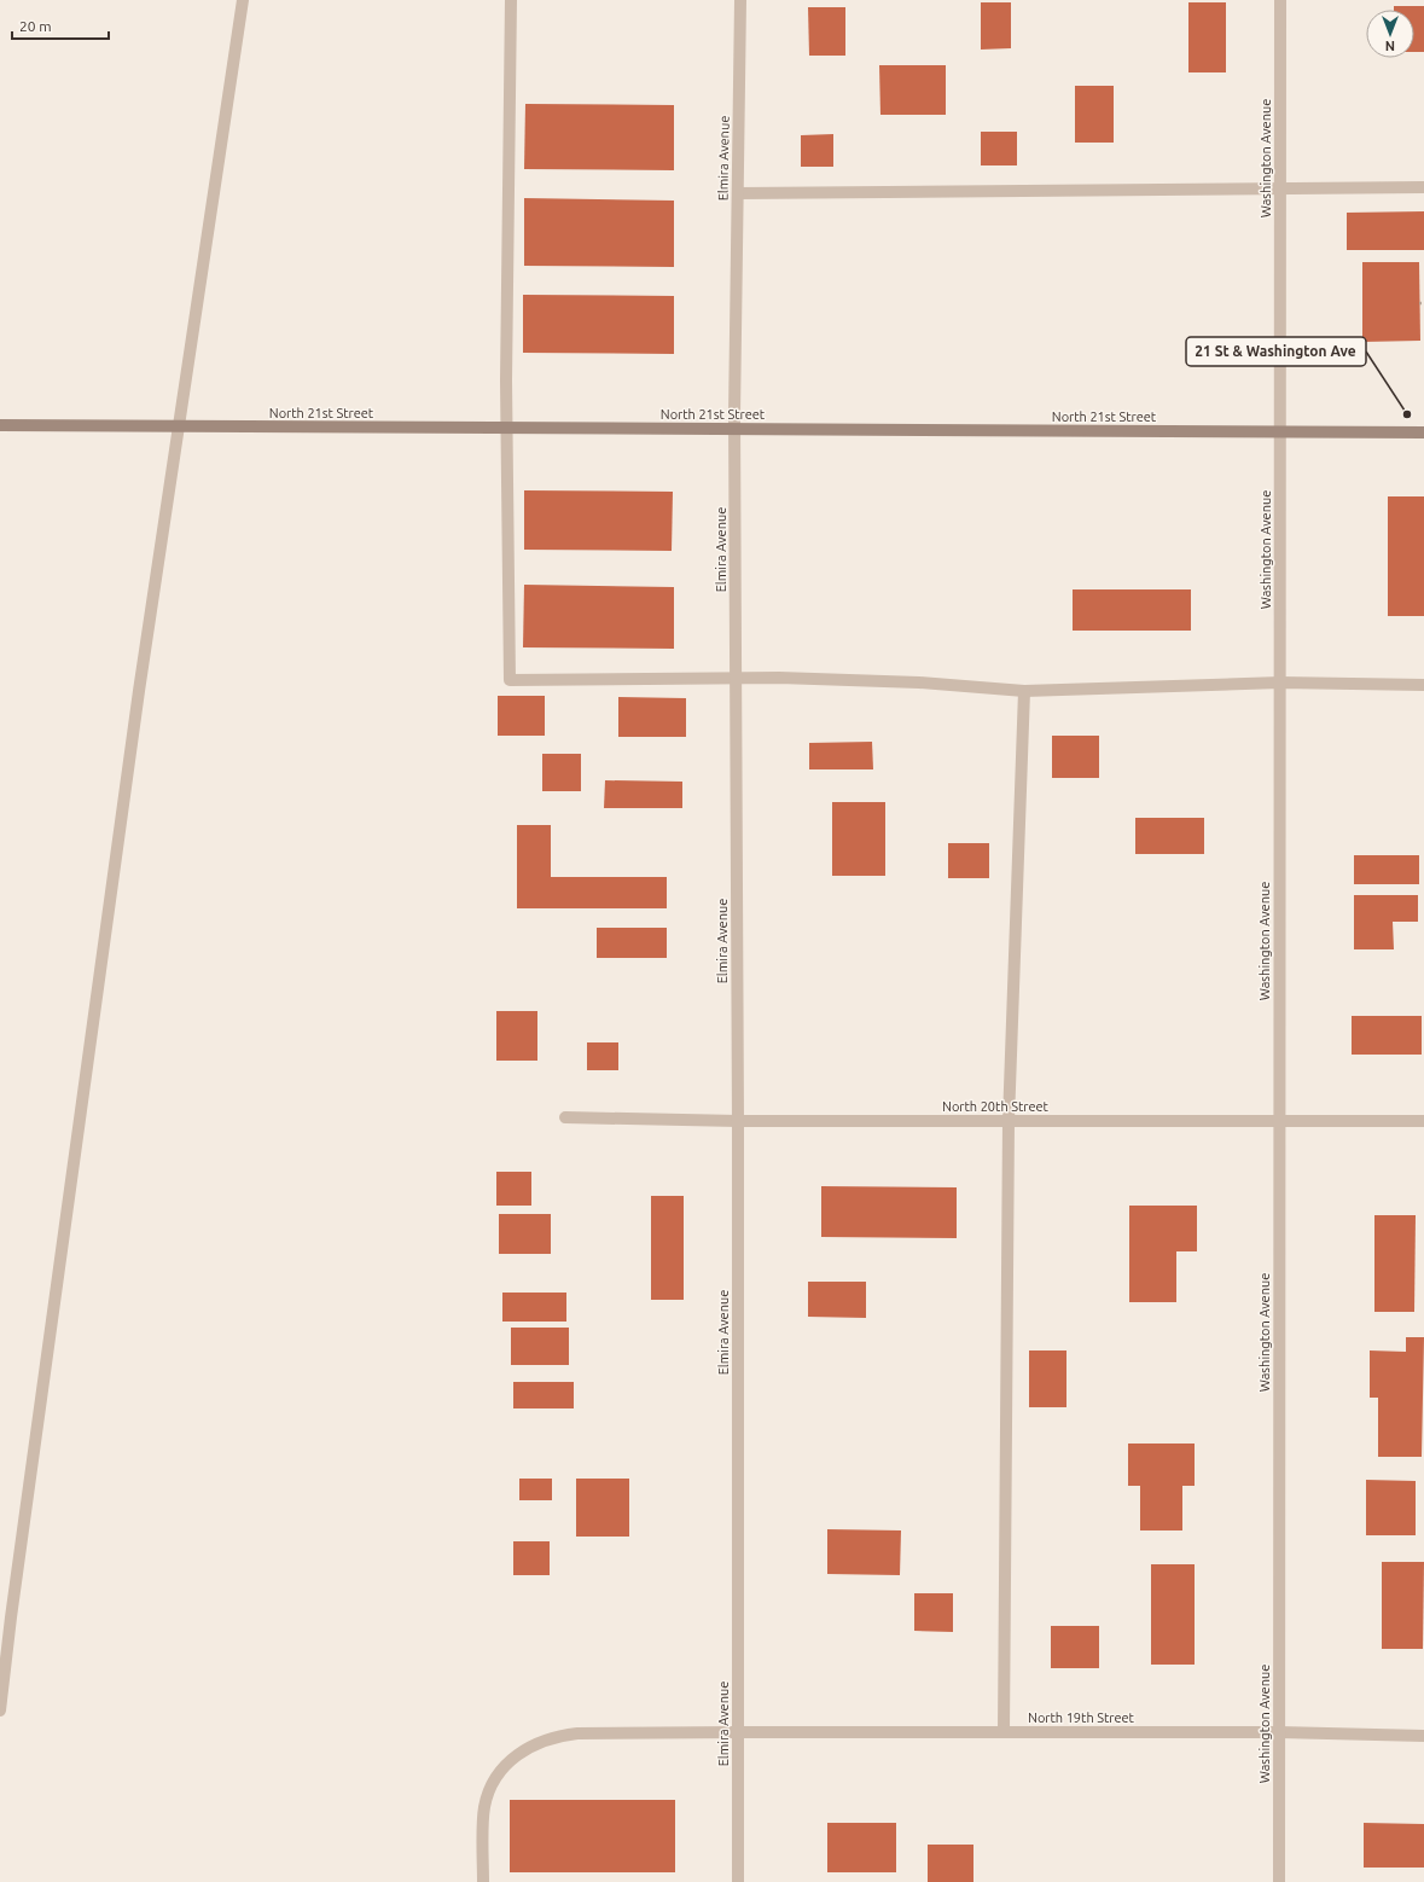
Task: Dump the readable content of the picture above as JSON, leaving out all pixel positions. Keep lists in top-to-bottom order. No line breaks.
{"streets":{"street":["Elmira Avenue","Washington Avenue","North 21st Street","North 20th Street","North 19th Street"]},"crossings":[["Elmira Avenue","North 20th Street"],["Elmira Avenue","North 19th Street"],["Washington Avenue","North 21st Street"],["Washington Avenue","North 20th Street"],["Washington Avenue","North 19th Street"]],"places":["21 St & Washington Ave"],"scale_bar":"20 m","north":"bottom"}
